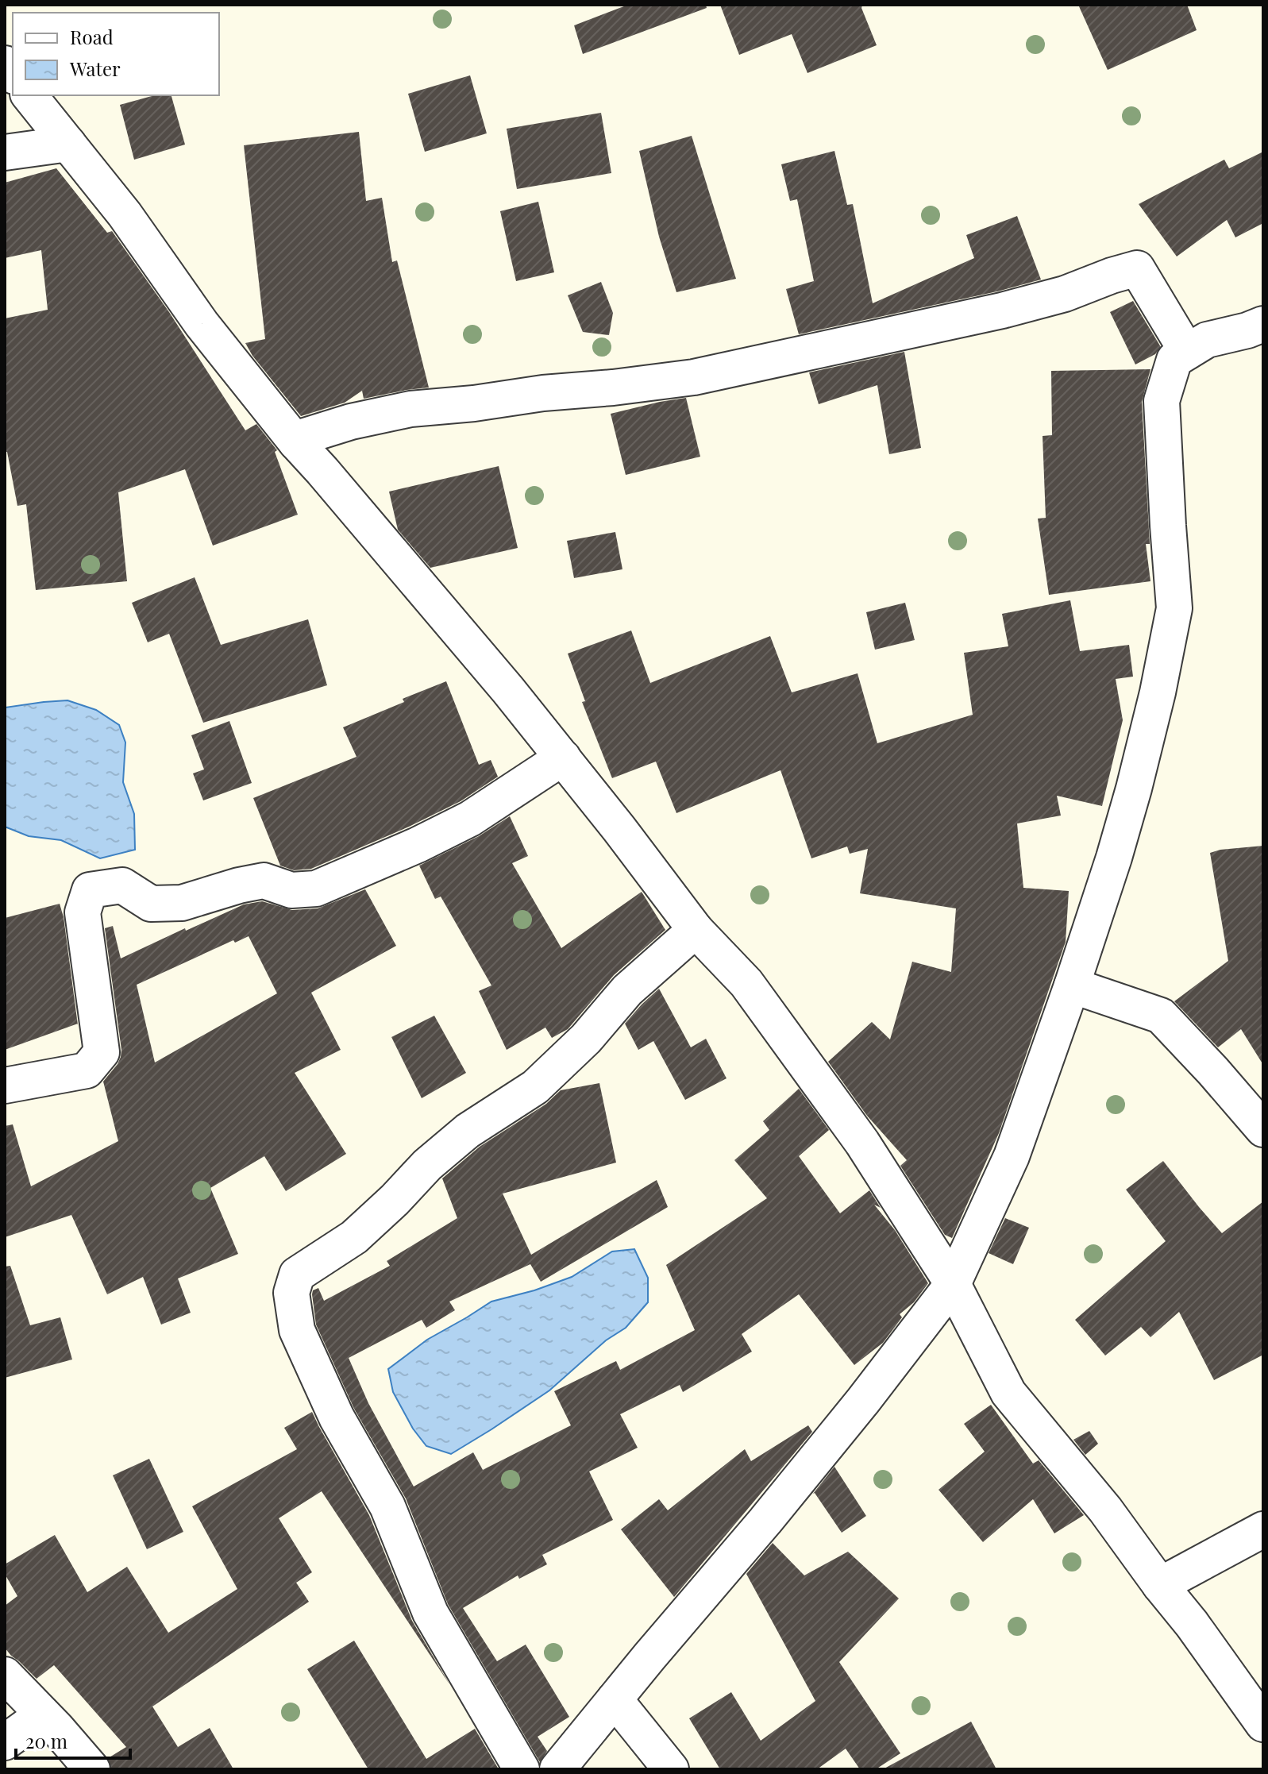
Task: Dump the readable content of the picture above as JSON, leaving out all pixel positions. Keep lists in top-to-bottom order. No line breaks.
{"legend":["Road","Water"],"scale_bar":"20 m"}
